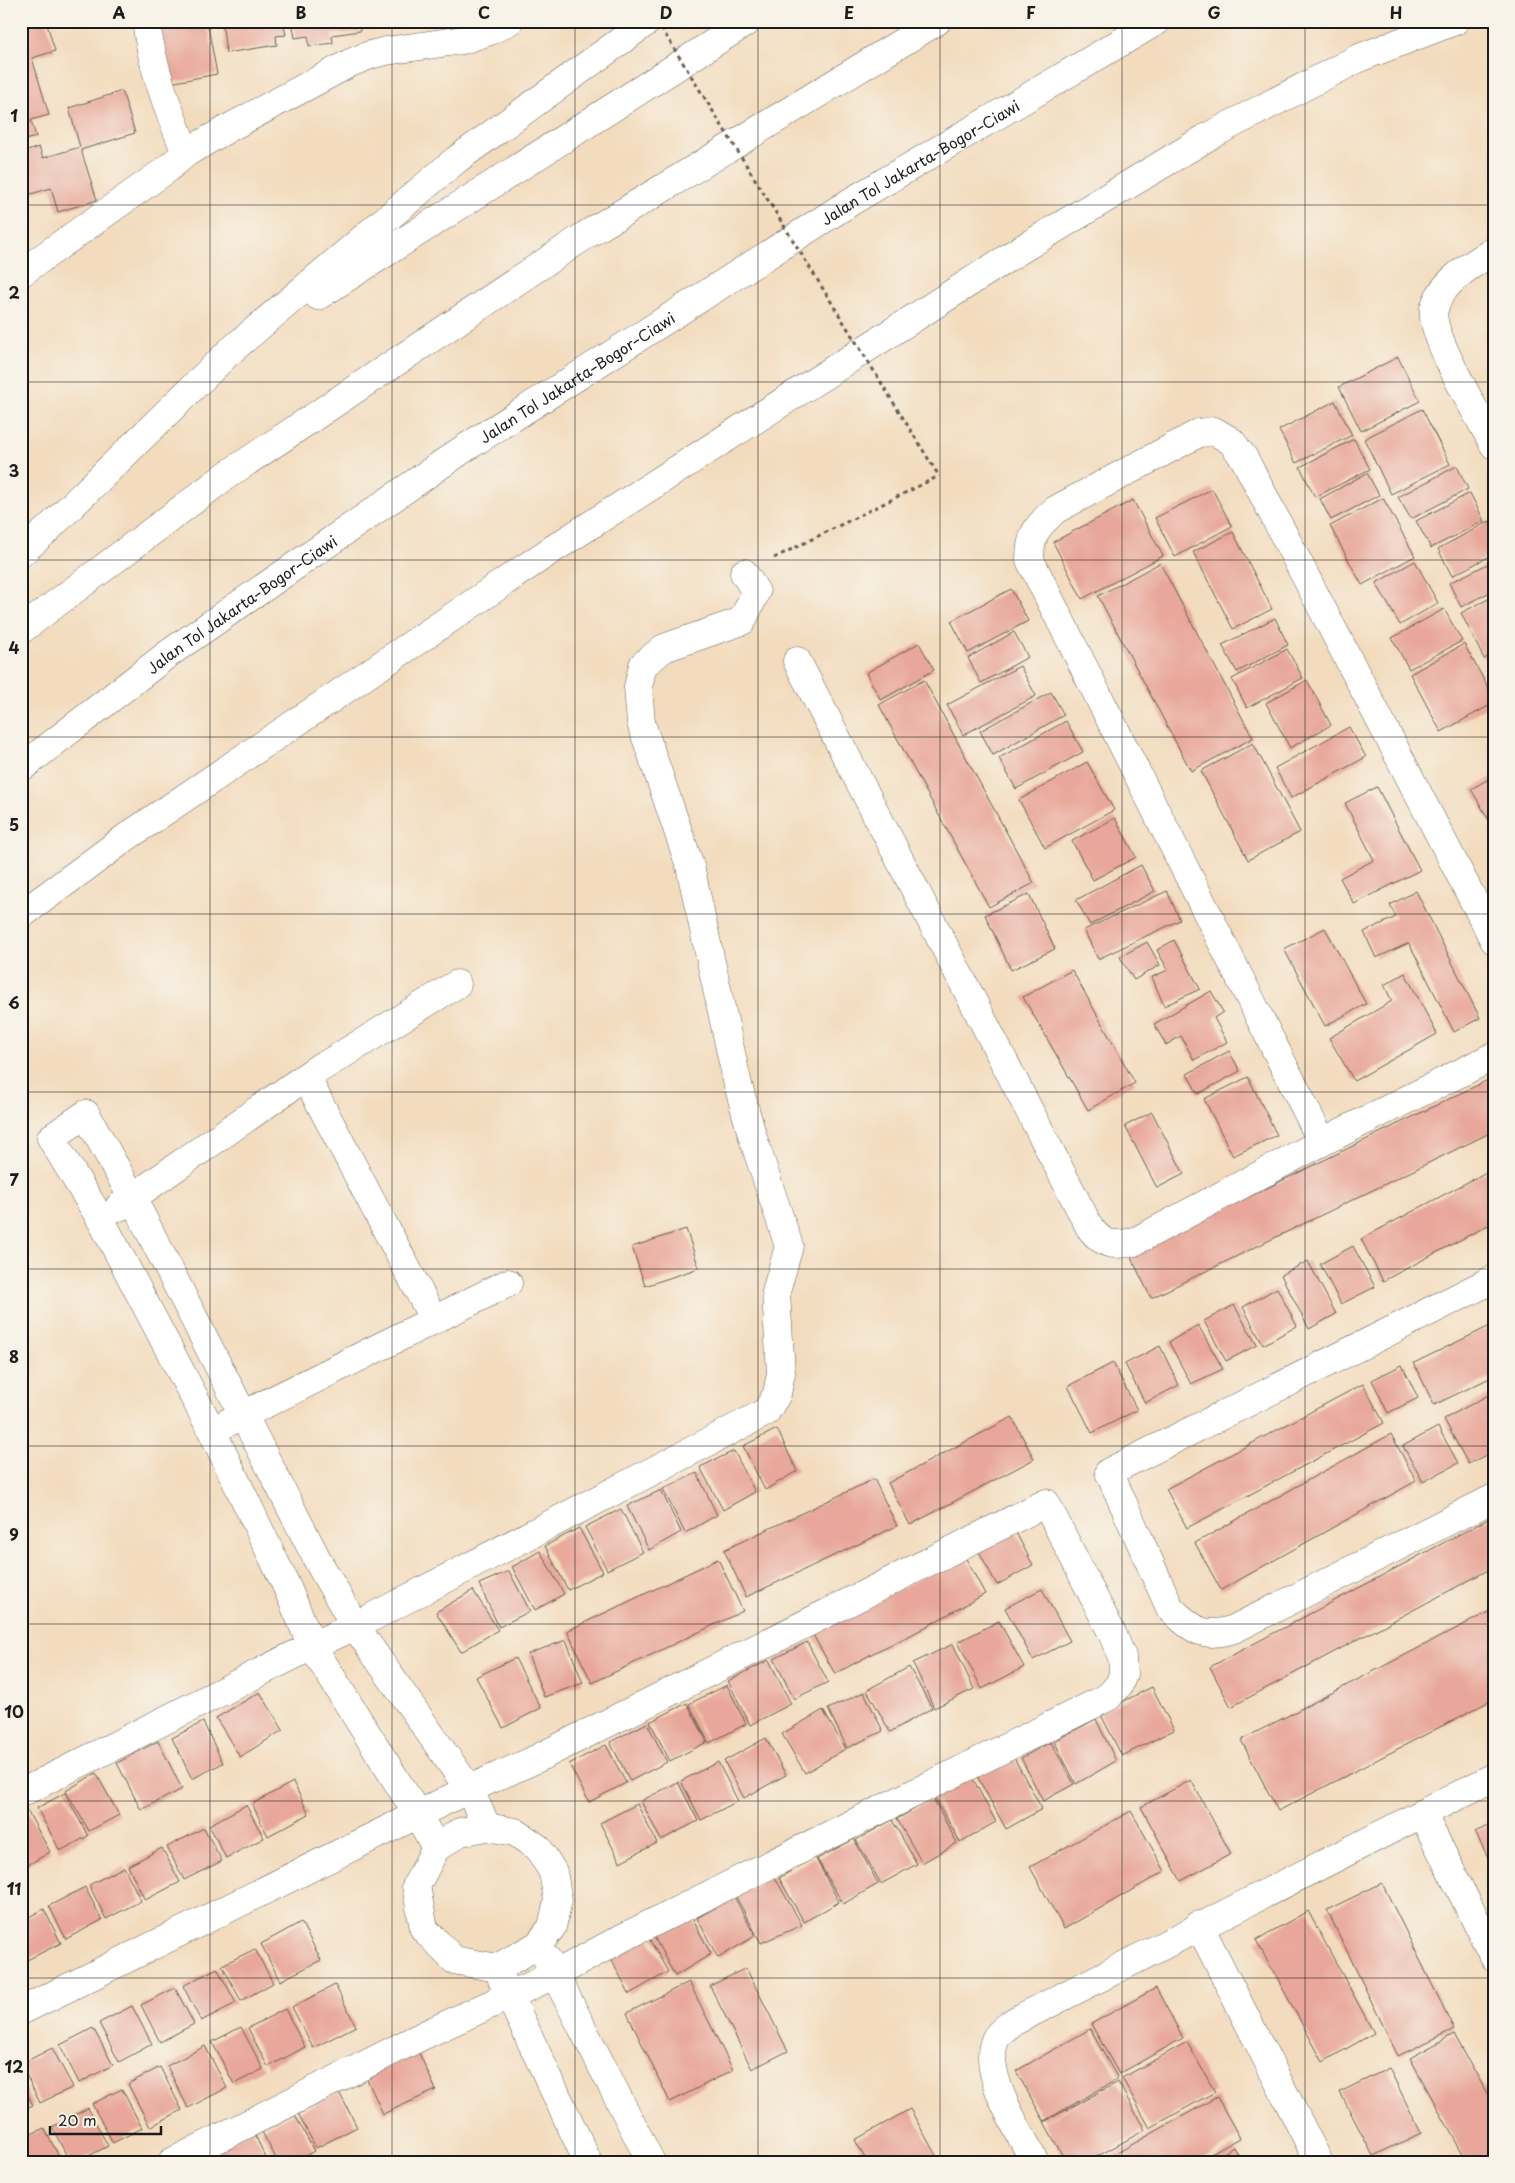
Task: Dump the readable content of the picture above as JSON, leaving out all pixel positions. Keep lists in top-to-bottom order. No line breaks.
{"streets":{"main road":["Jalan Tol Jakarta–Bogor–Ciawi"]},"scale_bar":"20 m","grid":{"columns":["A","B","C","D","E","F","G","H"],"rows":["1","2","3","4","5","6","7","8","9","10","11","12"]}}
